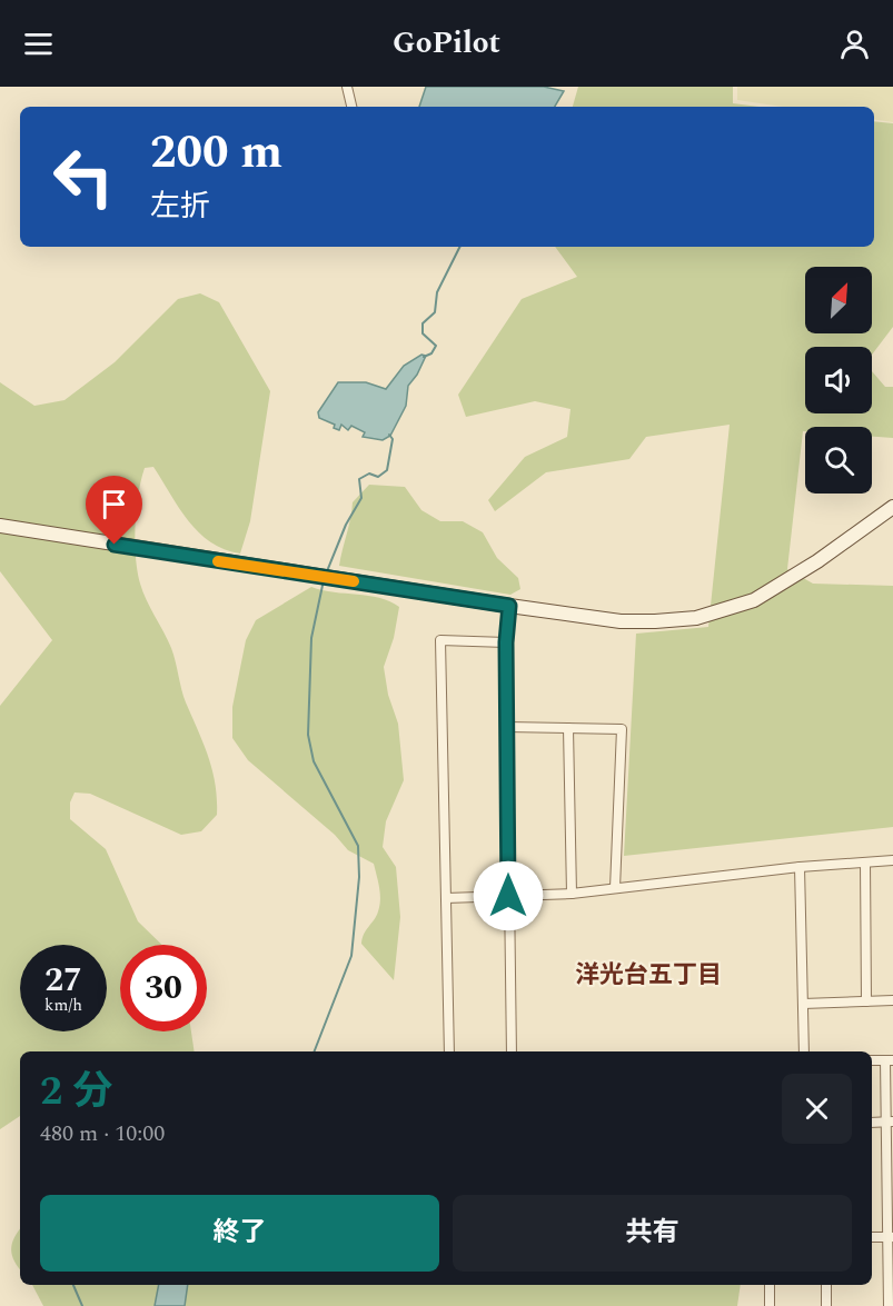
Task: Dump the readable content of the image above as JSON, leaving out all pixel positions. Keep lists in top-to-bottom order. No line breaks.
{"districts":["洋光台五丁目"],"north":"top right","page":{"header":"GoPilot","turn":["200 m","左折"],"speed":"27 km/h","limit":"30","heading":["2 分","480 m · 10:00"],"buttons":["終了","共有"]}}
